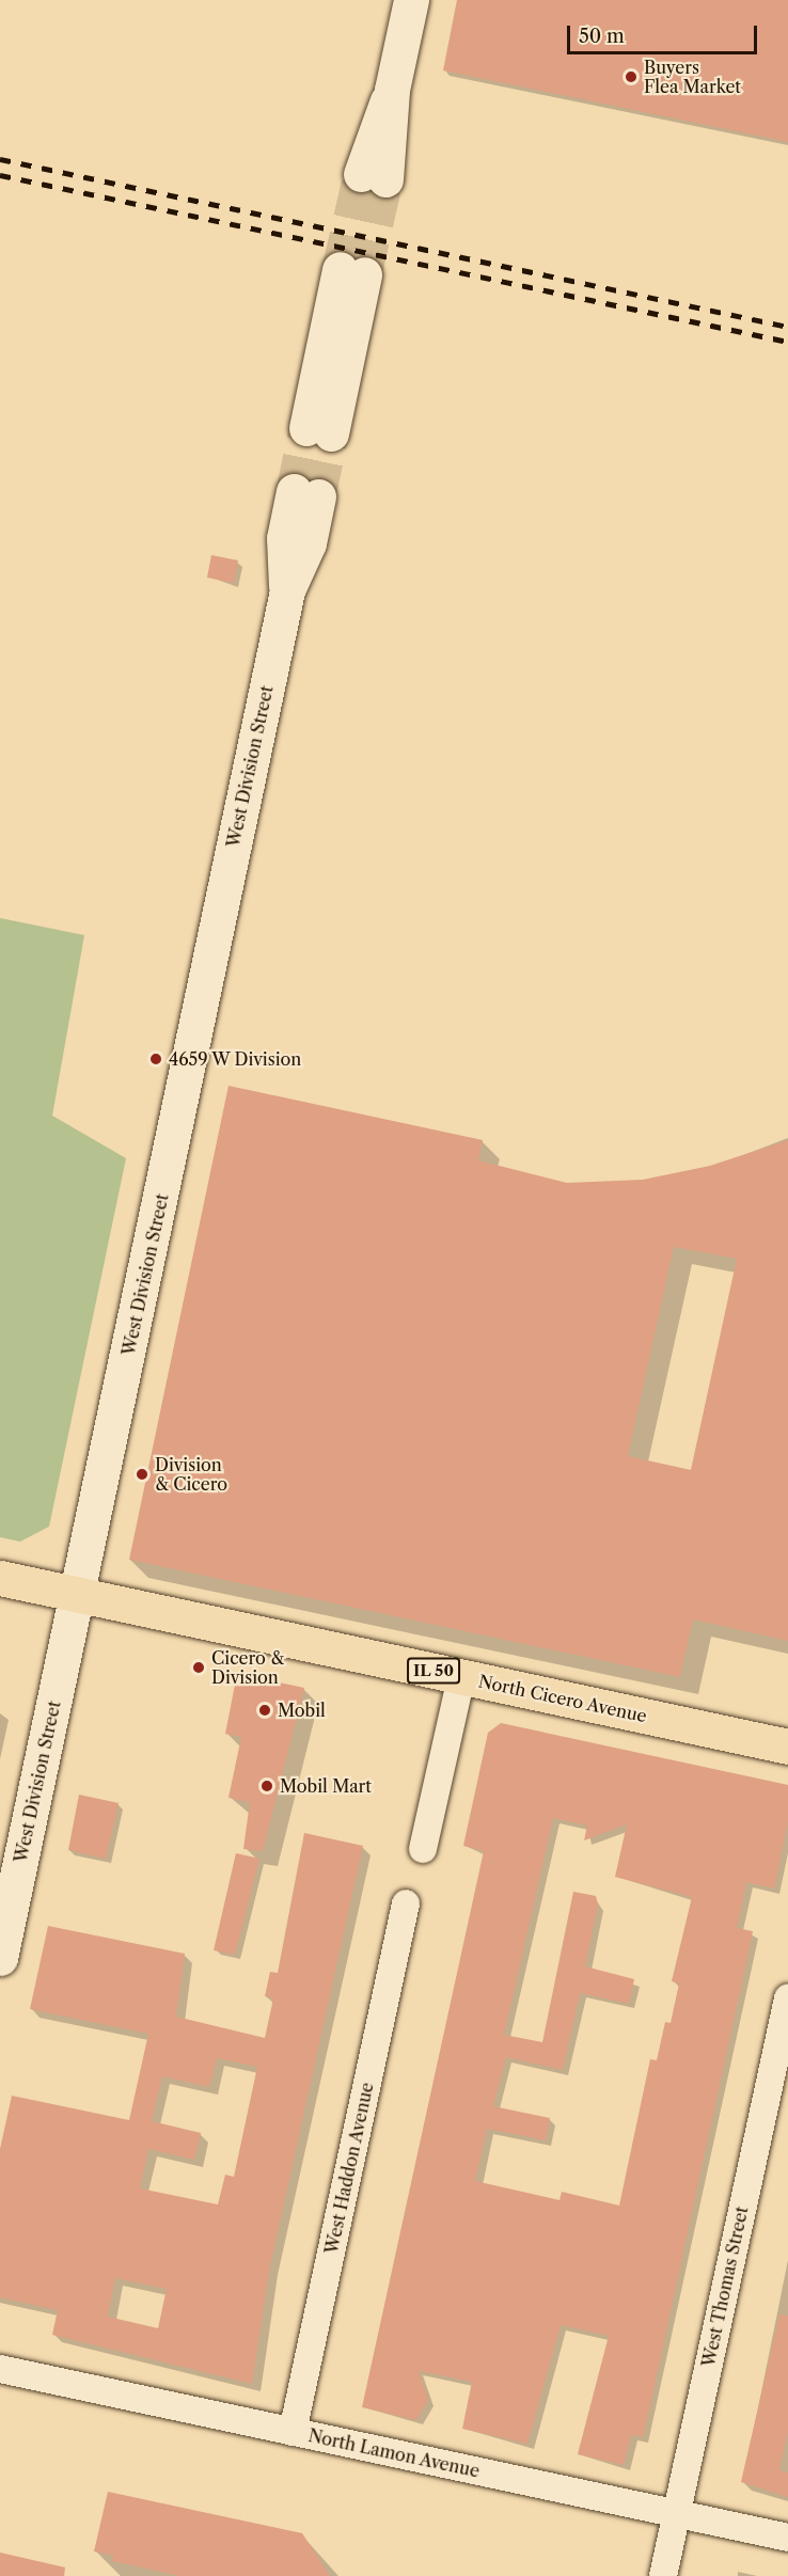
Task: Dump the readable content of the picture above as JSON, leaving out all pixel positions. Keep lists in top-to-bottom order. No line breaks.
{"streets":{"main road":["West Division Street","IL 50","North Cicero Avenue"],"street":["West Haddon Avenue","West Thomas Street","North Lamon Avenue"]},"crossings":[["West Division Street","North Cicero Avenue"],["West Haddon Avenue","North Lamon Avenue"],["West Thomas Street","North Lamon Avenue"]],"places":["Buyers Flea Market","4659 W Division","Division & Cicero","Cicero & Division","Mobil","Mobil Mart"],"scale_bar":"50 m"}
